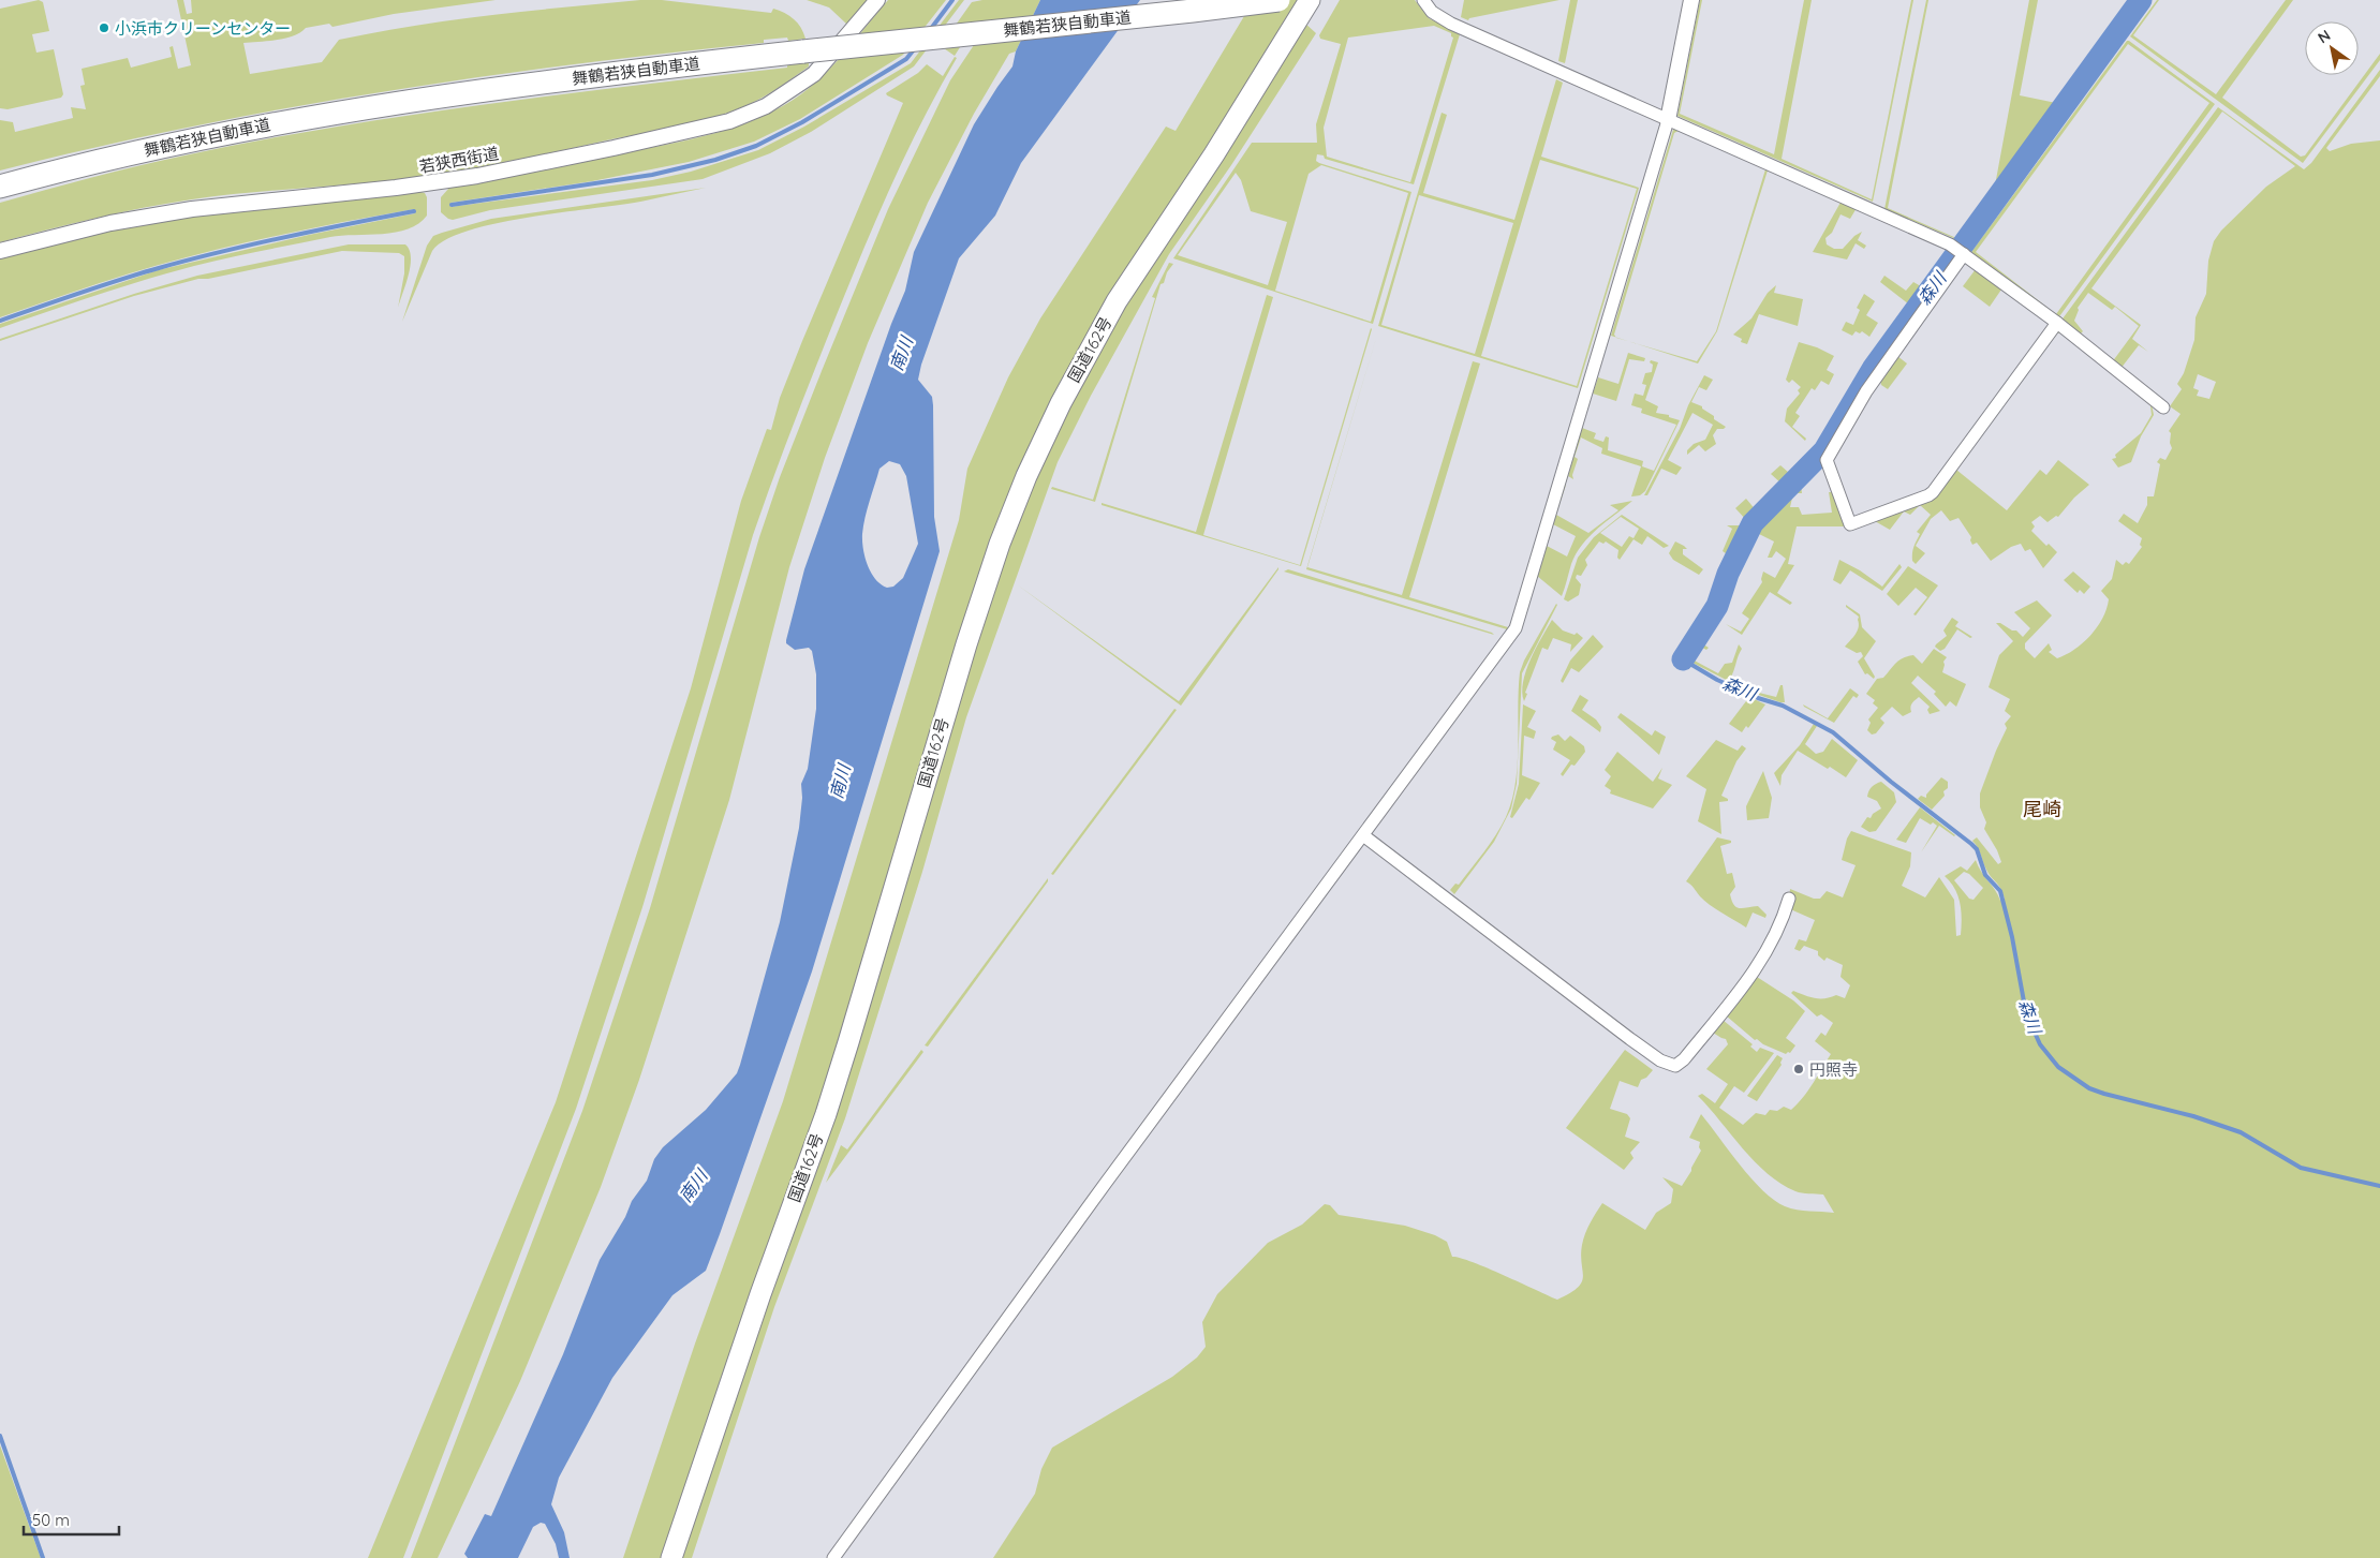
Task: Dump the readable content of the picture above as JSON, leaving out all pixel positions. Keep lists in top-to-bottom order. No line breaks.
{"streets":{"highway":["舞鶴若狭自動車道","国道162号"],"street":["若狭西街道"]},"districts":["尾崎"],"water":["森川","南川"],"places":["小浜市クリーンセンター","円照寺"],"scale_bar":"50 m","north":"top left"}
